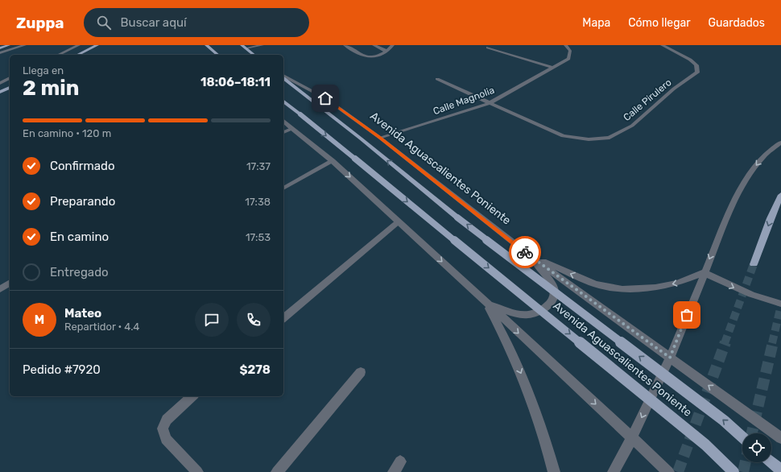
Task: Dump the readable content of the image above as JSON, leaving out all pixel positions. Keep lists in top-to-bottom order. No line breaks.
{"streets":{"main road":["Avenida Aguascalientes Poniente"],"street":["Calle Pirulero","Calle Magnolia"]},"crossings":[["Calle Pirulero","Calle Magnolia"],["Calle Magnolia","Avenida Aguascalientes Poniente"]],"page":{"header":"Zuppa","search":"Buscar aquí","nav":["Mapa","Cómo llegar","Guardados"],"heading":["2 min","Llega en","18:06–18:11"],"panel":["Mateo","Repartidor · 4.4","Pedido #7920","$278"],"bar":"En camino · 120 m","list":[["Confirmado","17:37"],["Preparando","17:38"],["En camino","17:53"],"Entregado"],"round":"M"}}
